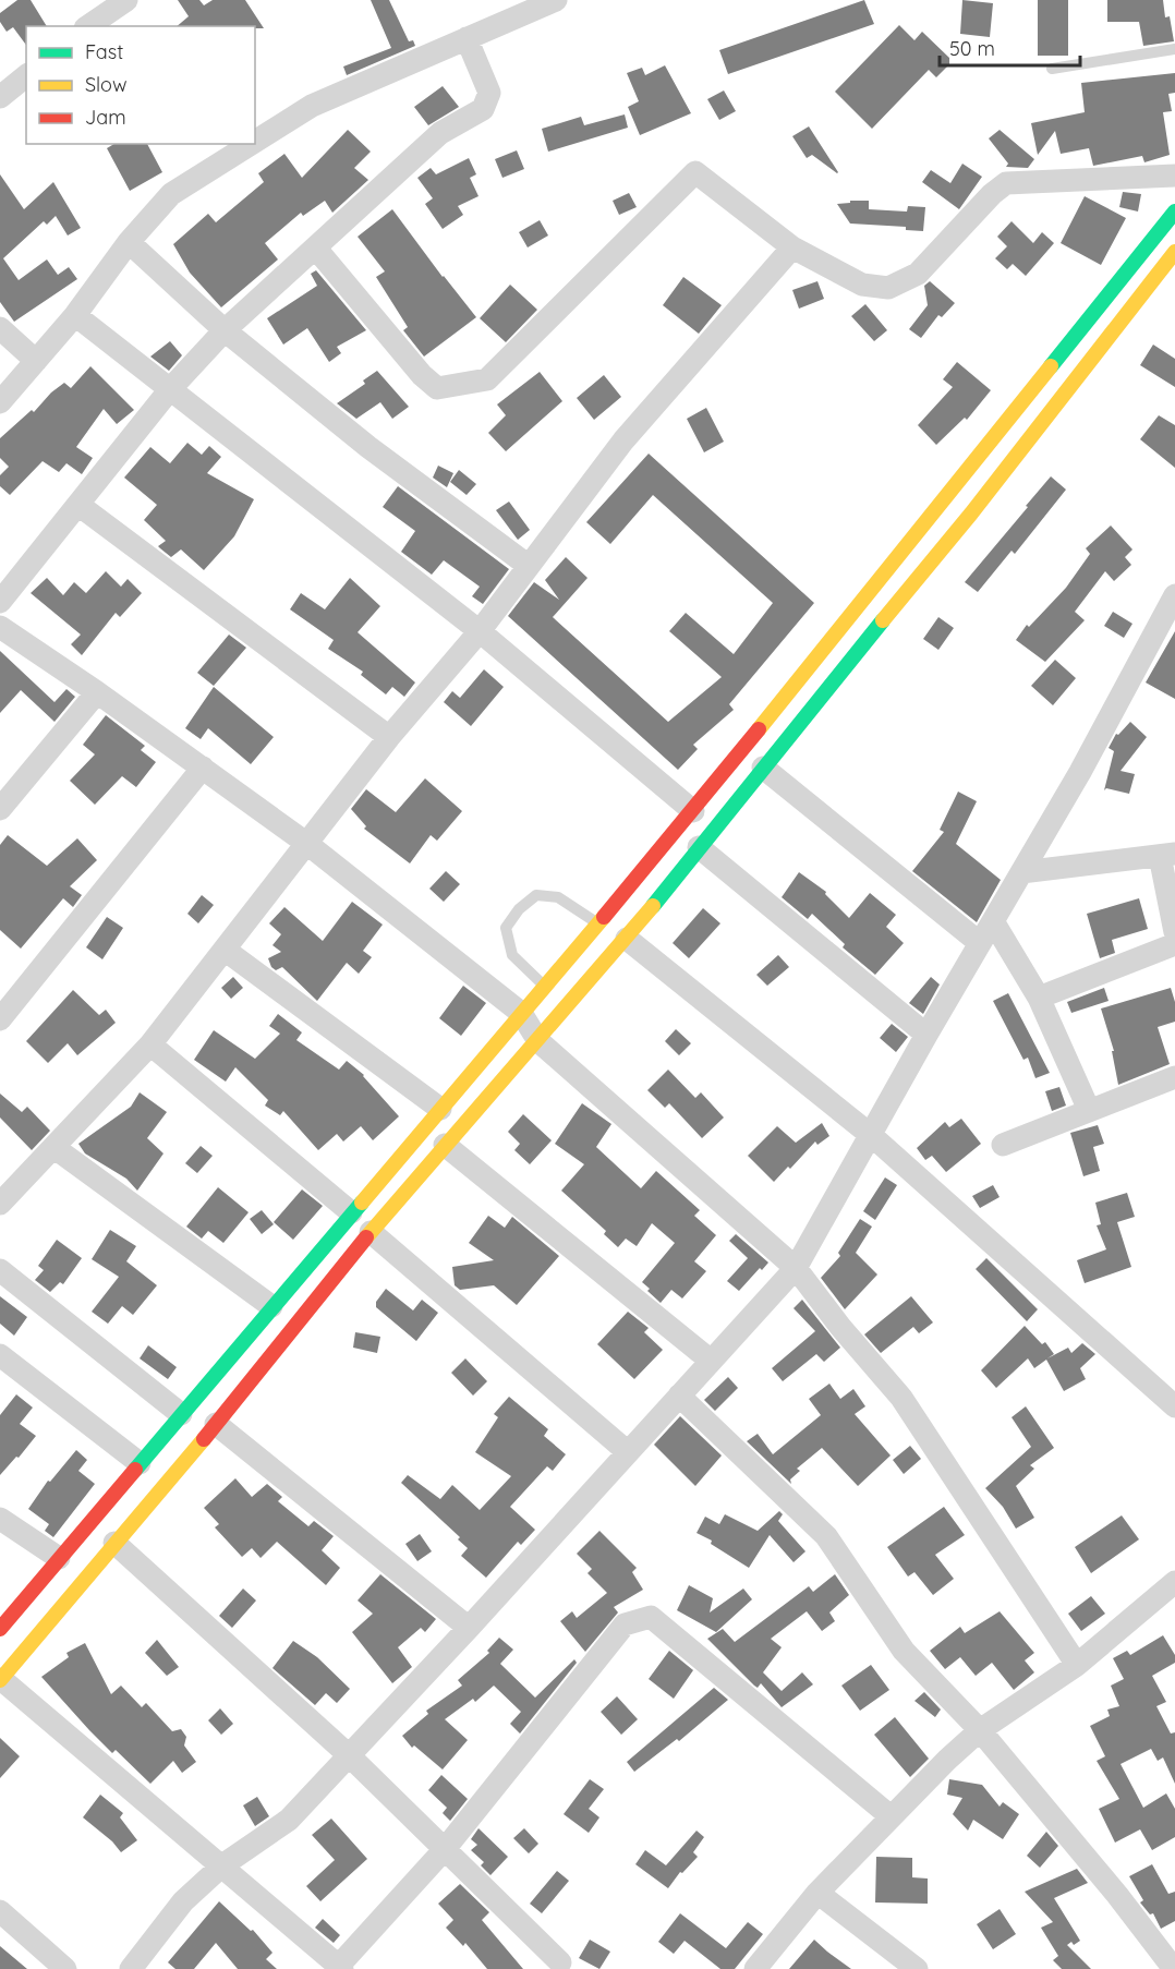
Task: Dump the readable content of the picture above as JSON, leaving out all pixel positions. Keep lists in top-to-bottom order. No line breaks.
{"legend":["Fast","Slow","Jam"],"scale_bar":"50 m"}
